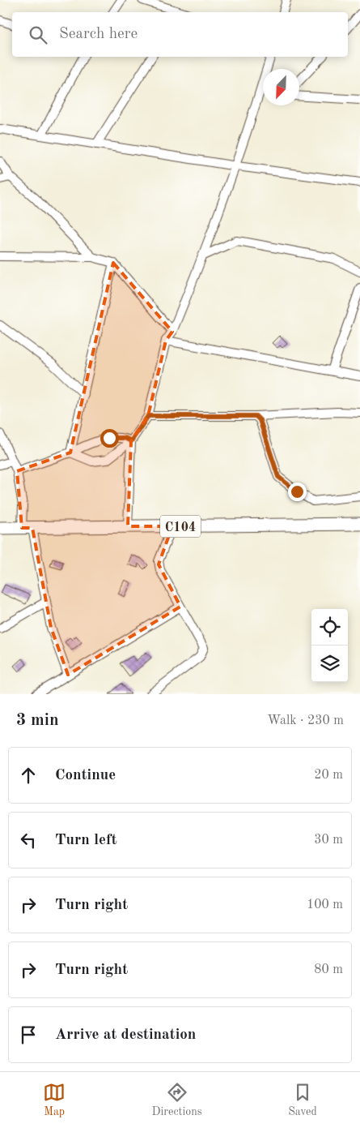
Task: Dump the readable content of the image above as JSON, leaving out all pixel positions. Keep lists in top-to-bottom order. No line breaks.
{"streets":{"highway":["C104"]},"north":"bottom left","page":{"search":"Search here","heading":["3 min","Walk · 230 m"],"list":[["Continue","20 m"],["Turn left","30 m"],["Turn right","100 m"],["Turn right","80 m"],"Arrive at destination"],"nav":["Map","Directions","Saved"]}}
